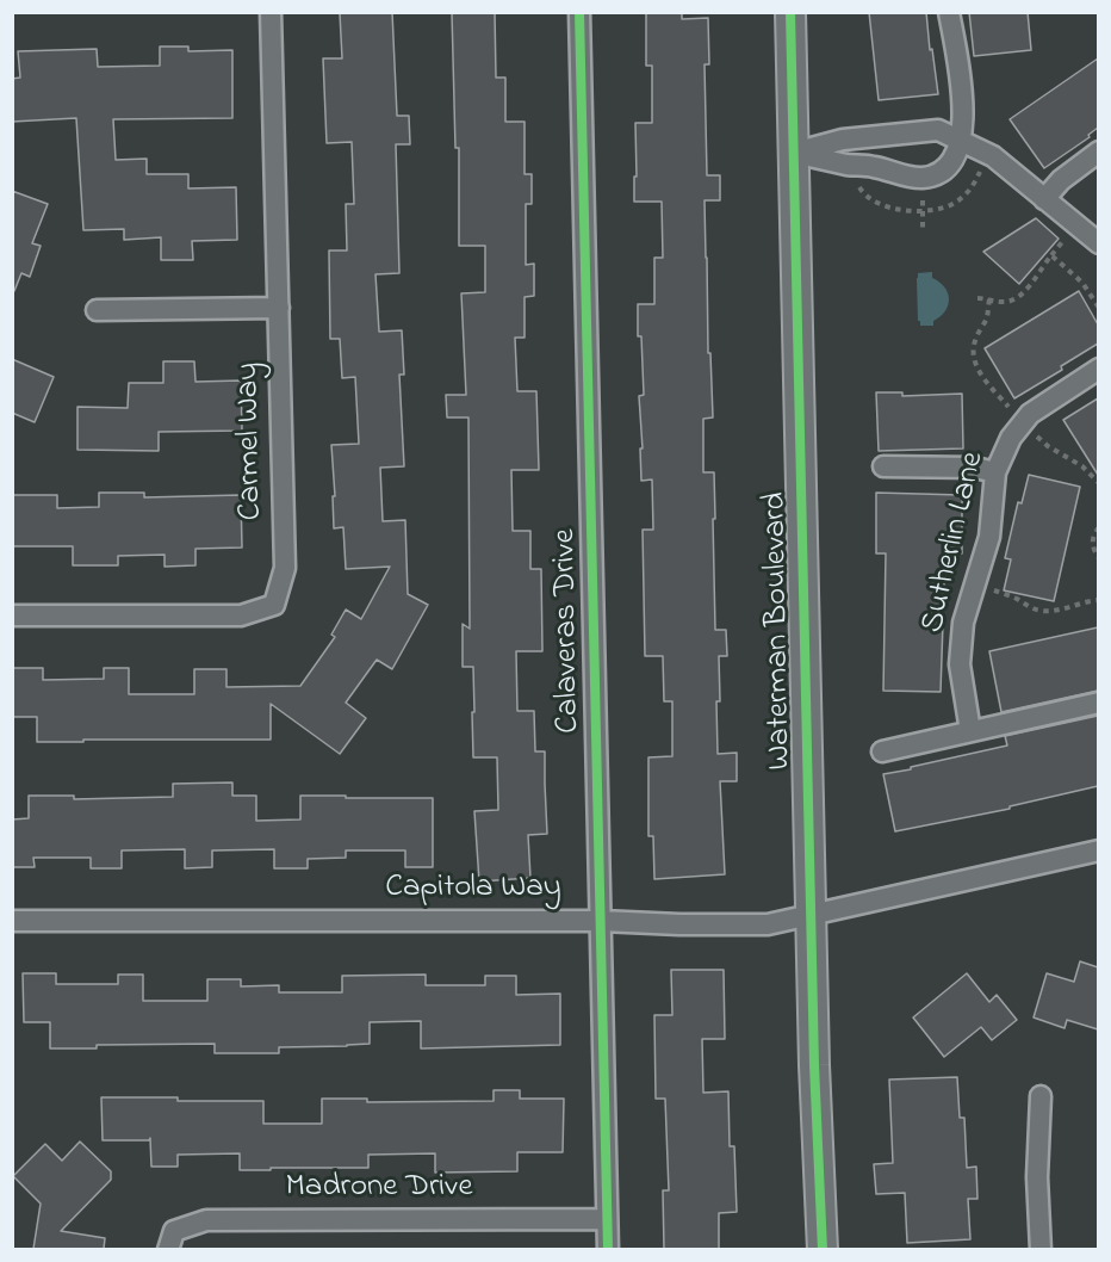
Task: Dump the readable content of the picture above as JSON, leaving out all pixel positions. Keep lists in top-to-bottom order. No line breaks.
{"streets":{"main road":["Waterman Boulevard"],"street":["Carmel Way","Sutherlin Lane","Calaveras Drive","Capitola Way","Madrone Drive"]},"crossings":[["Calaveras Drive","Capitola Way"],["Calaveras Drive","Madrone Drive"],["Waterman Boulevard","Capitola Way"]]}
